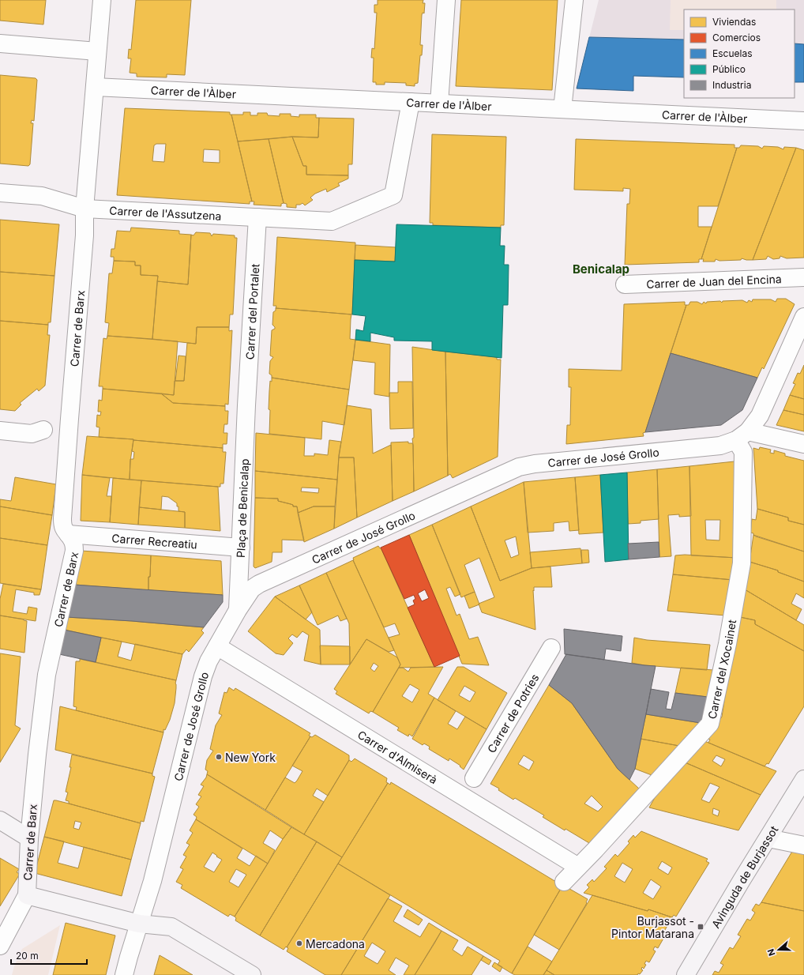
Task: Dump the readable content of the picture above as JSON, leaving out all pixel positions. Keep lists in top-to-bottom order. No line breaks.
{"streets":{"street":["Carrer de l'Àlber","Carrer de l'Assutzena","Carrer de Juan del Encina","Carrer del Portalet","Carrer de Barx","Carrer de José Grollo","Plaça de Benicalap","Carrer Recreatiu","Carrer del Xocainet","Carrer de Potries","Carrer d'Almiserà","Avinguda de Burjassot"]},"crossings":[["Carrer de l'Àlber","Carrer de l'Assutzena"],["Carrer de l'Àlber","Carrer de Barx"],["Carrer de l'Assutzena","Carrer del Portalet"],["Carrer de l'Assutzena","Carrer de Barx"],["Carrer del Portalet","Plaça de Benicalap"],["Carrer de Barx","Carrer Recreatiu"],["Carrer de José Grollo","Plaça de Benicalap"],["Carrer de José Grollo","Carrer del Xocainet"],["Carrer de José Grollo","Carrer d'Almiserà"],["Plaça de Benicalap","Carrer Recreatiu"],["Carrer del Xocainet","Carrer d'Almiserà"]],"districts":["Benicalap"],"places":{"other":["New York","Mercadona"],"transit":["Burjassot - Pintor Matarana"]},"legend":["Viviendas","Comercios","Escuelas","Público","Industria"],"scale_bar":"20 m","north":"left"}
